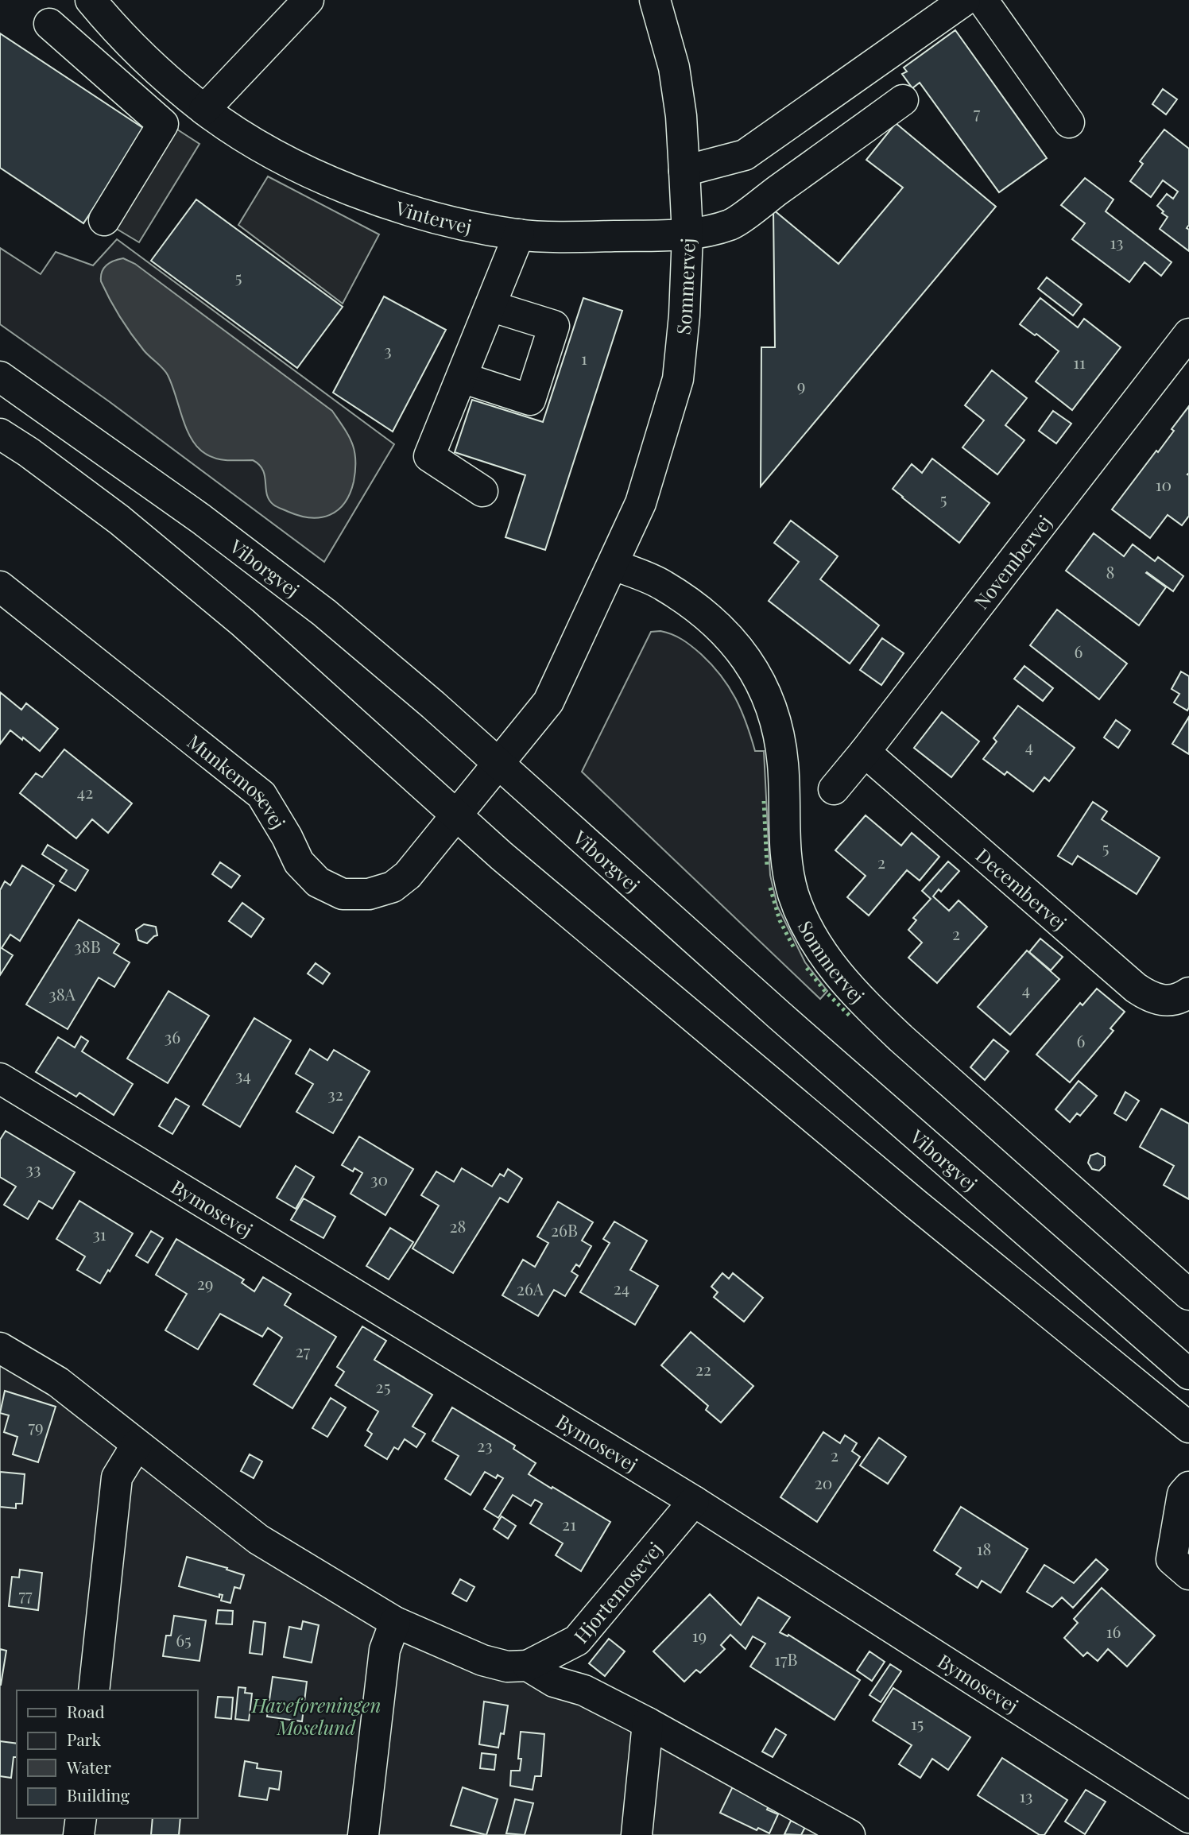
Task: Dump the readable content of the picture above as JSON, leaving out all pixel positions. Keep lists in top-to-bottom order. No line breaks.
{"streets":{"street":["Vintervej","Sommervej","Novembervej","Viborgvej","Munkemosevej","Decembervej","Bymosevej","Hjortemosevej"]},"crossings":[["Vintervej","Sommervej"],["Sommervej","Viborgvej"],["Sommervej","Munkemosevej"],["Novembervej","Decembervej"],["Viborgvej","Munkemosevej"],["Bymosevej","Hjortemosevej"]],"parks":["Haveforeningen Moselund"],"house_numbers":["7","13","5","3","1","11","9","10","5","8","6","4","42","5","2","2","38B","4","38A","36","6","34","32","33","30","28","26B","31","29","24","26A","27","22","25","79","23","2","20","21","18","77","16","19","65","17B","15","13"],"legend":["Road","Park","Water","Building"]}
